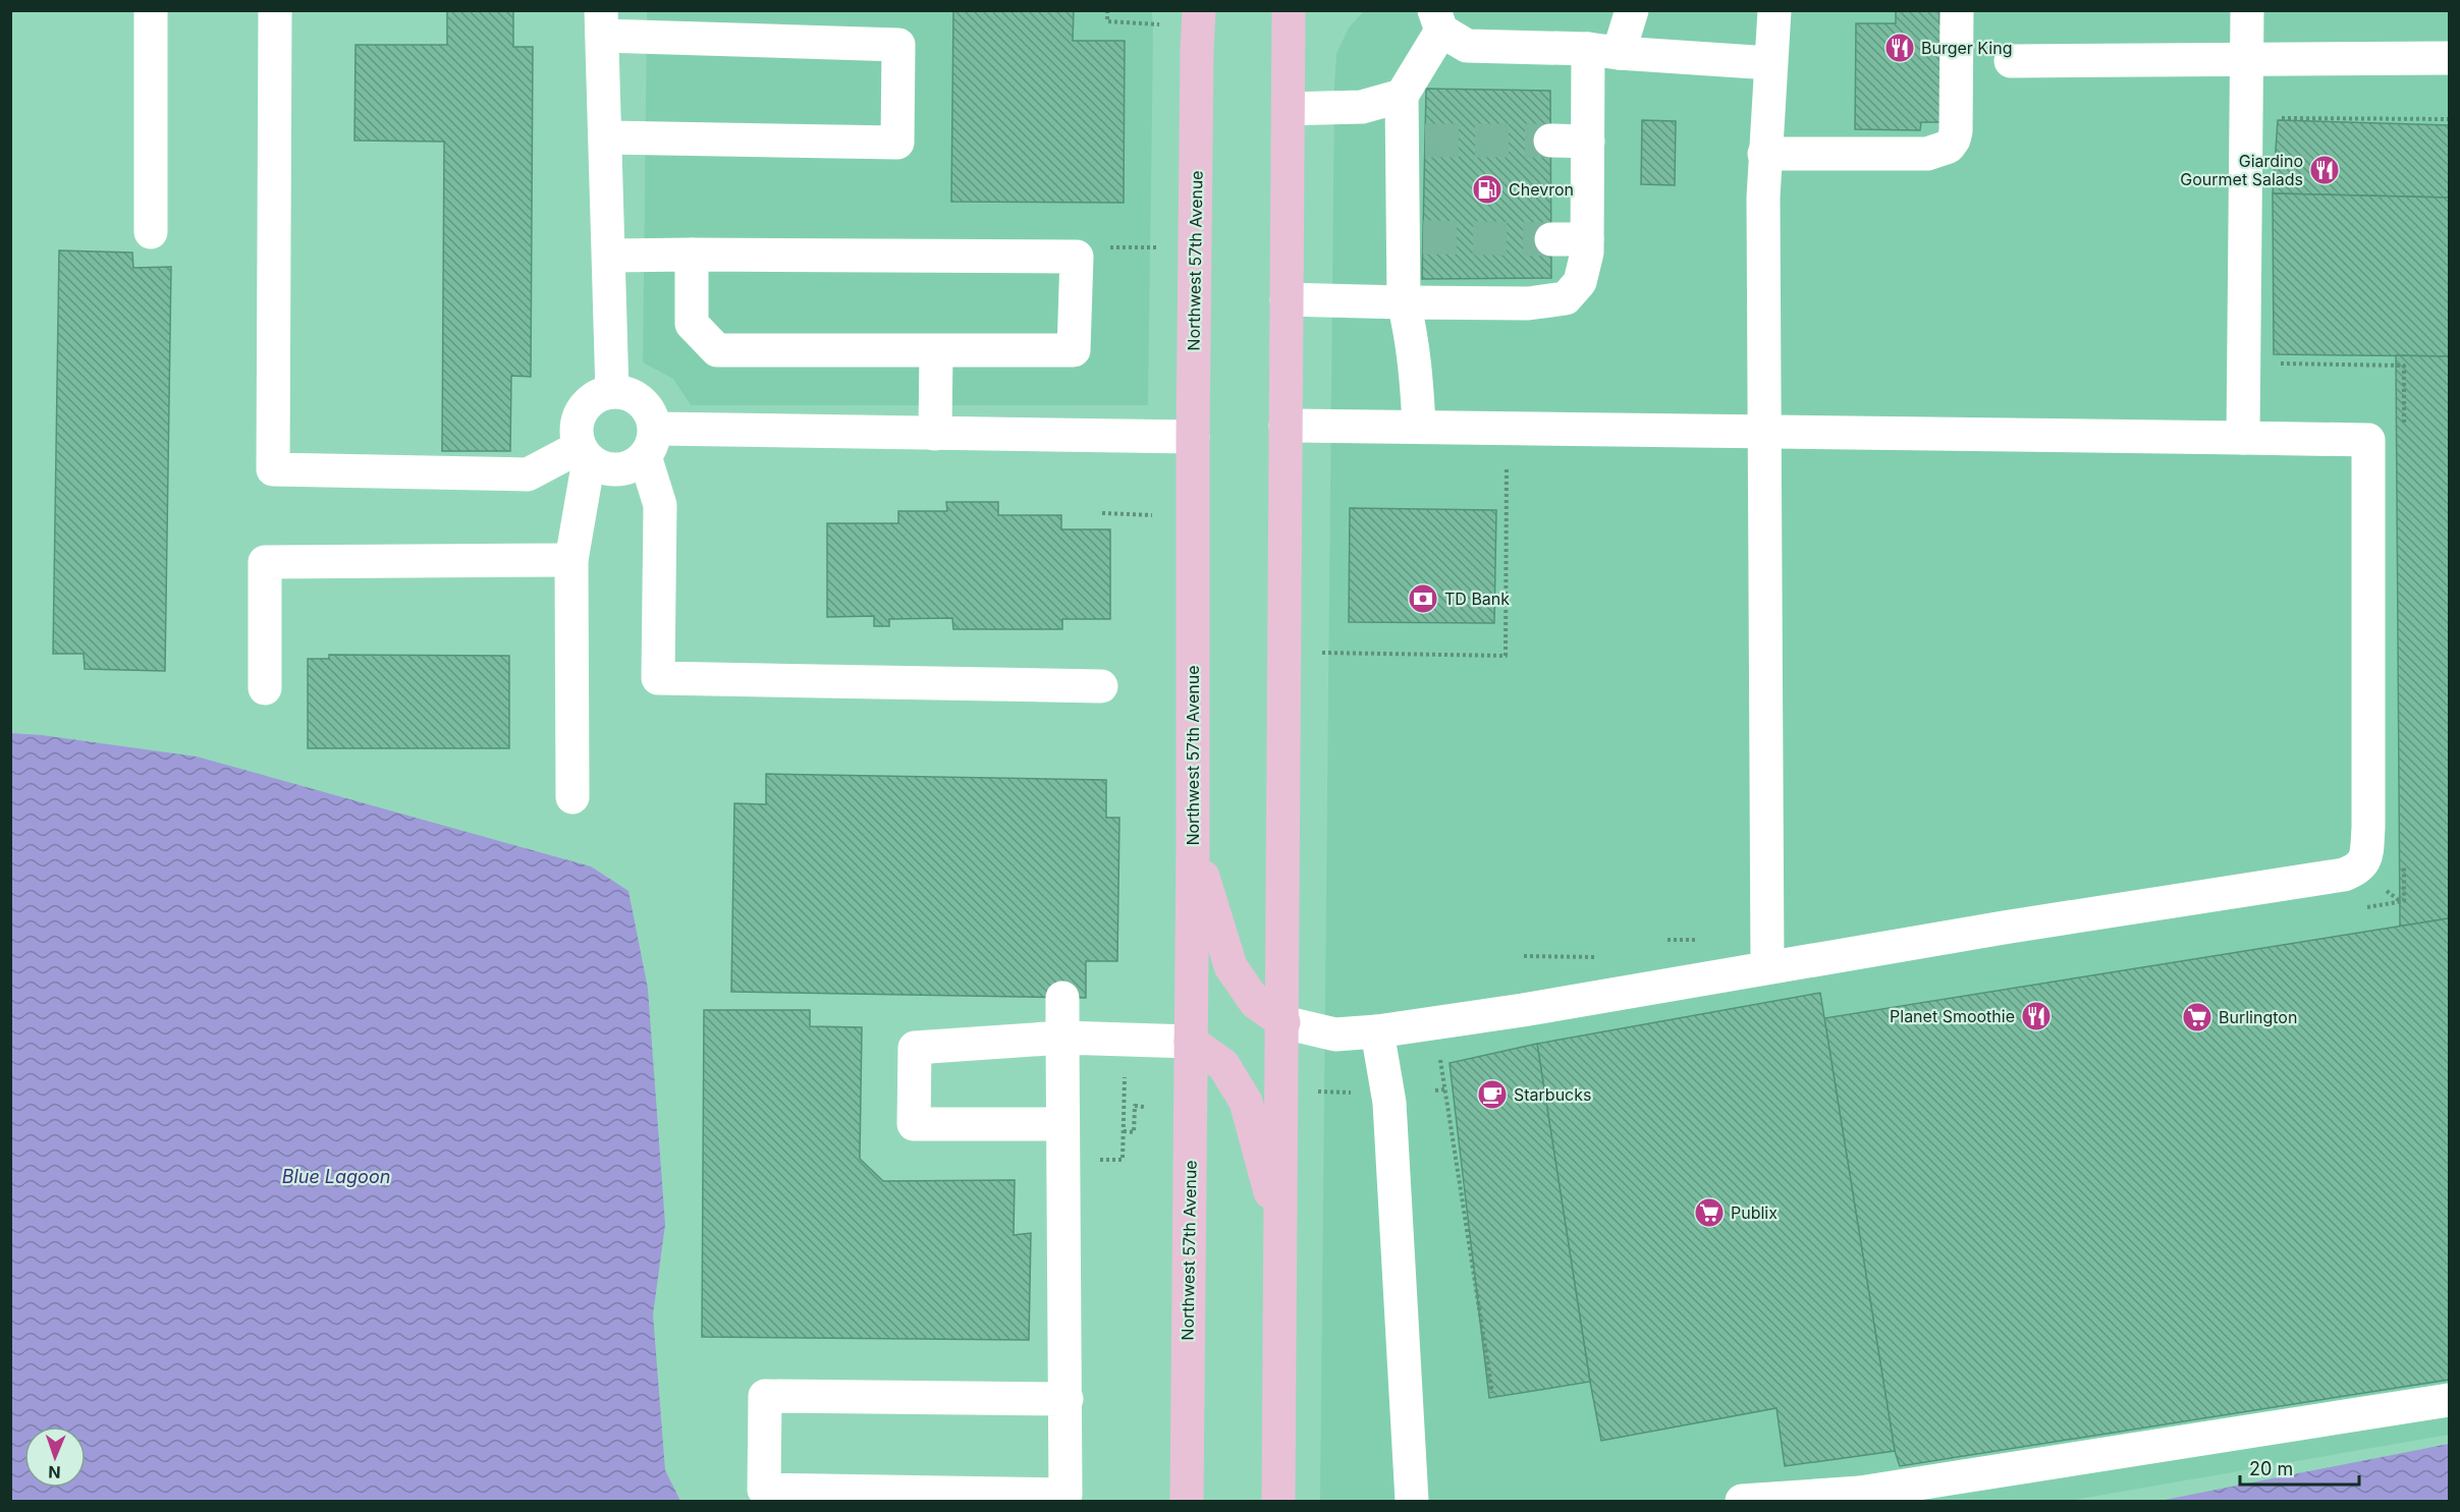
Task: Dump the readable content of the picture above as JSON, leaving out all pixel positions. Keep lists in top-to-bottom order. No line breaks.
{"streets":{"main road":["Northwest 57th Avenue"]},"water":["Blue Lagoon"],"places":{"restaurant":["Burger King","Giardino Gourmet Salads","Planet Smoothie"],"fuel station":["Chevron"],"bank":["TD Bank"],"supermarket":["Burlington","Publix"],"cafe":["Starbucks"]},"scale_bar":"20 m","north":"bottom"}
